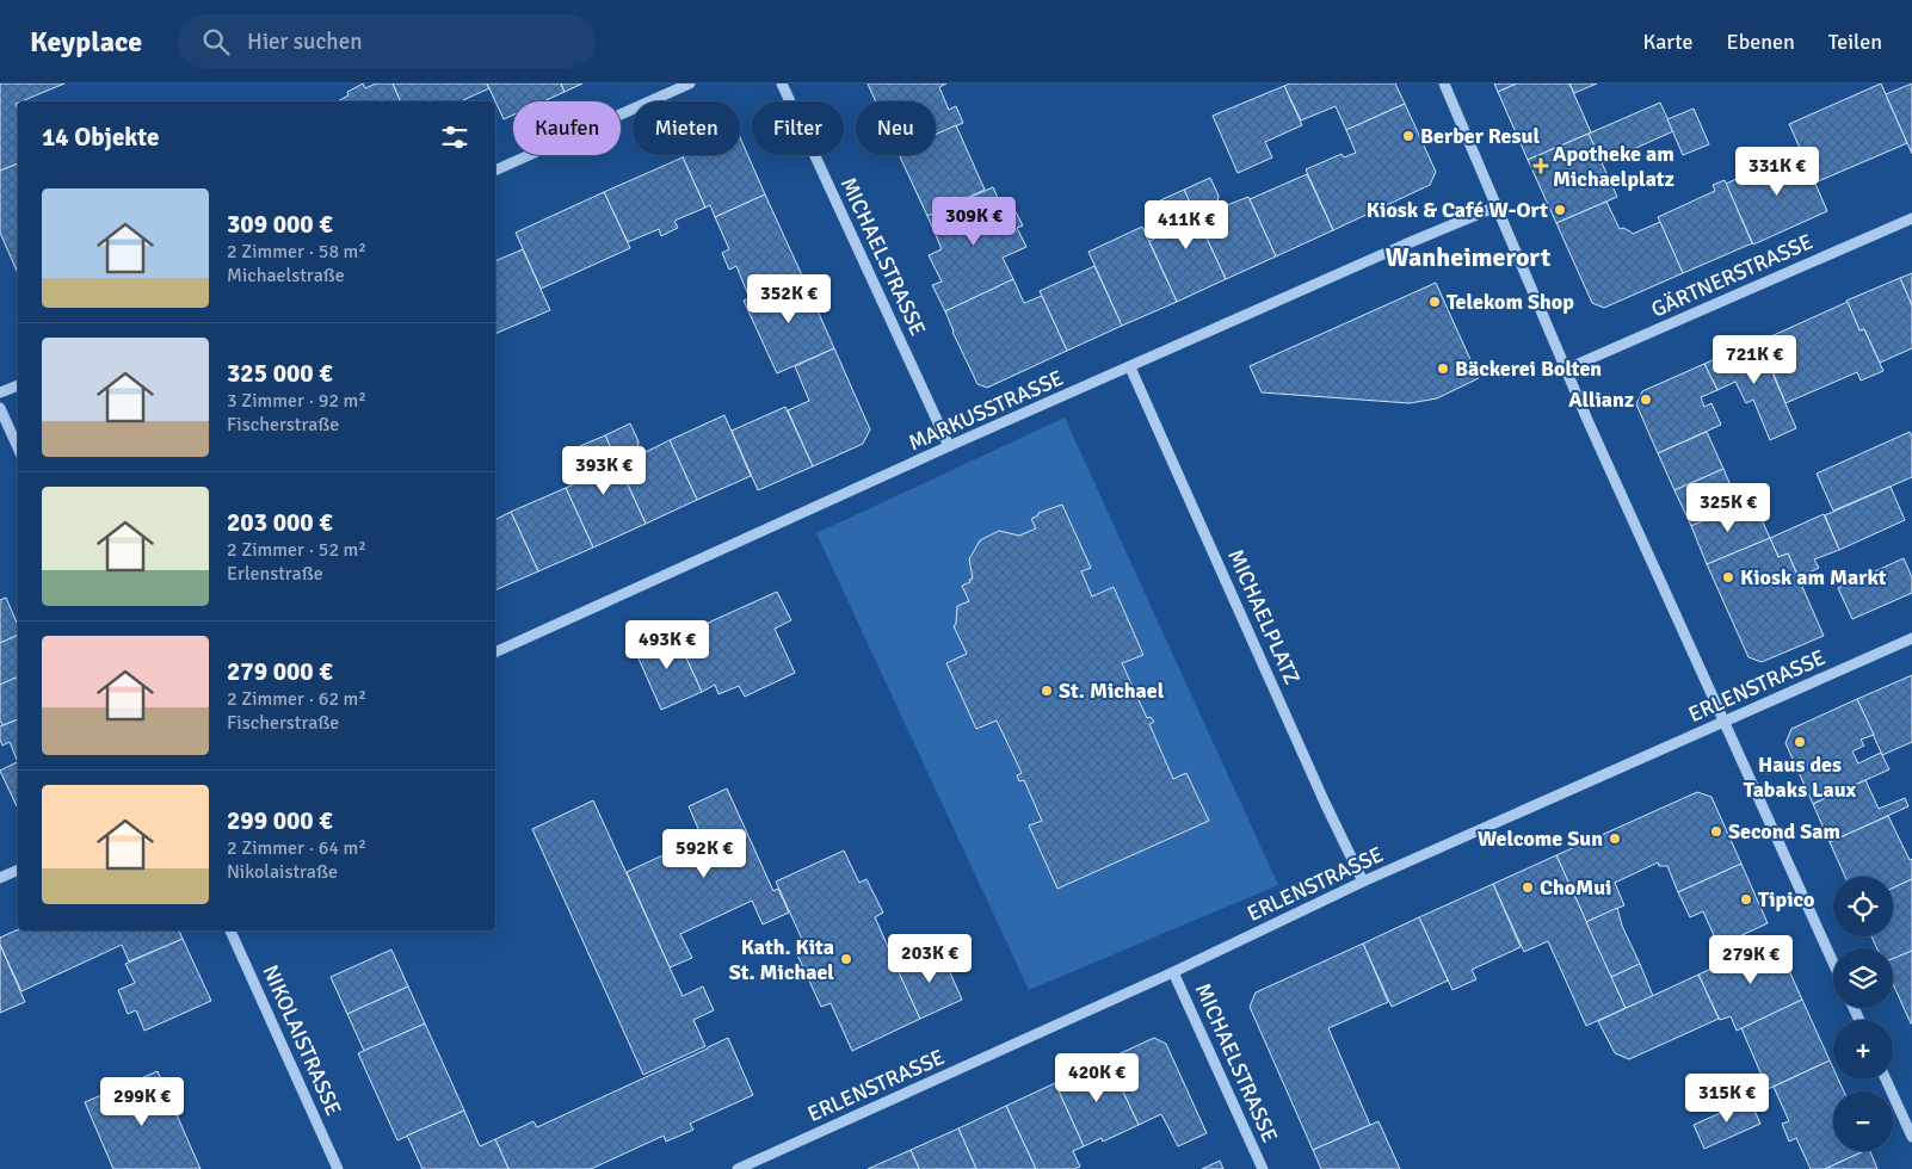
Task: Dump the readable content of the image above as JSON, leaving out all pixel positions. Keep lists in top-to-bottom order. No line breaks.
{"streets":{"street":["MICHAELSTRASSE","GÄRTNERSTRASSE","MARKUSSTRASSE","MICHAELPLATZ","ERLENSTRASSE","NIKOLAISTRASSE"]},"crossings":[["MICHAELSTRASSE","MARKUSSTRASSE"],["MICHAELSTRASSE","ERLENSTRASSE"],["MARKUSSTRASSE","MICHAELPLATZ"],["MICHAELPLATZ","ERLENSTRASSE"]],"districts":["Wanheimerort"],"places":{"other":["Berber Resul","Kiosk & Café W-Ort","Telekom Shop","Bäckerei Bolten","Allianz","Kiosk am Markt","St. Michael","Haus des Tabaks Laux","Second Sam","Welcome Sun","ChoMui","Tipico","Kath. Kita St. Michael"],"health":["Apotheke am Michaelplatz"]},"page":{"header":"Keyplace","search":"Hier suchen","nav":["Karte","Ebenen","Teilen"],"chip":["Kaufen","Mieten","Filter","Neu"],"heading":"14 Objekte","price":["331K €","309K €","411K €","352K €","721K €","393K €","325K €","493K €","592K €","203K €","279K €","420K €","315K €","299K €"],"list":[{"name":"309 000 €","note":"2 Zimmer · 58 m² · Michaelstraße"},{"name":"325 000 €","note":"3 Zimmer · 92 m² · Fischerstraße"},{"name":"203 000 €","note":"2 Zimmer · 52 m² · Erlenstraße"},{"name":"279 000 €","note":"2 Zimmer · 62 m² · Fischerstraße"},{"name":"299 000 €","note":"2 Zimmer · 64 m² · Nikolaistraße"}],"map_buttons":["+","−"]}}
